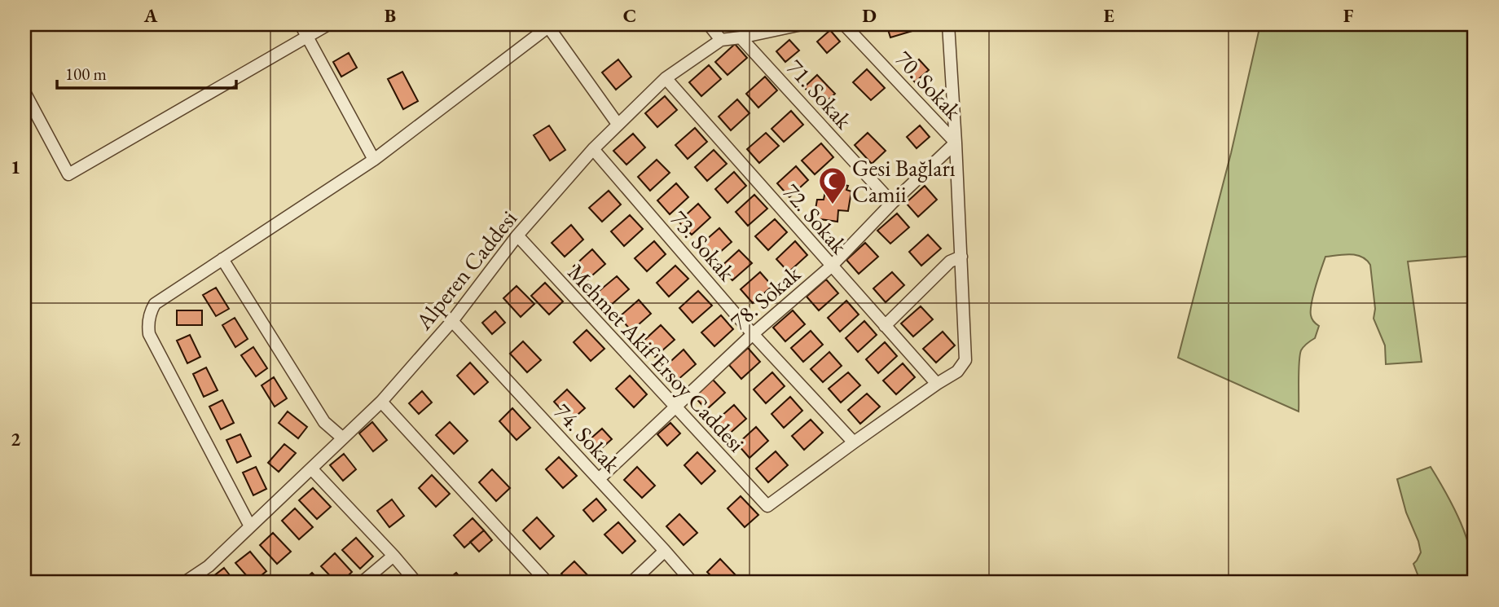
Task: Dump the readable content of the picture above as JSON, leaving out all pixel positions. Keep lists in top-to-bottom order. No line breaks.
{"streets":{"street":["70. Sokak","71. Sokak","72. Sokak","73. Sokak","Alperen Caddesi","78. Sokak","Mehmet Akif Ersoy Caddesi","74. Sokak"]},"crossings":[["70. Sokak","72. Sokak"],["70. Sokak","78. Sokak"],["71. Sokak","Alperen Caddesi"],["71. Sokak","78. Sokak"],["72. Sokak","Alperen Caddesi"],["72. Sokak","78. Sokak"],["73. Sokak","Alperen Caddesi"],["73. Sokak","78. Sokak"],["73. Sokak","Mehmet Akif Ersoy Caddesi"],["Alperen Caddesi","Mehmet Akif Ersoy Caddesi"],["Alperen Caddesi","74. Sokak"],["78. Sokak","Mehmet Akif Ersoy Caddesi"],["78. Sokak","74. Sokak"]],"places":{"mosque":["Gesi Bağları Camii"]},"scale_bar":"100 m","grid":{"columns":["A","B","C","D","E","F"],"rows":["1","2"]}}
